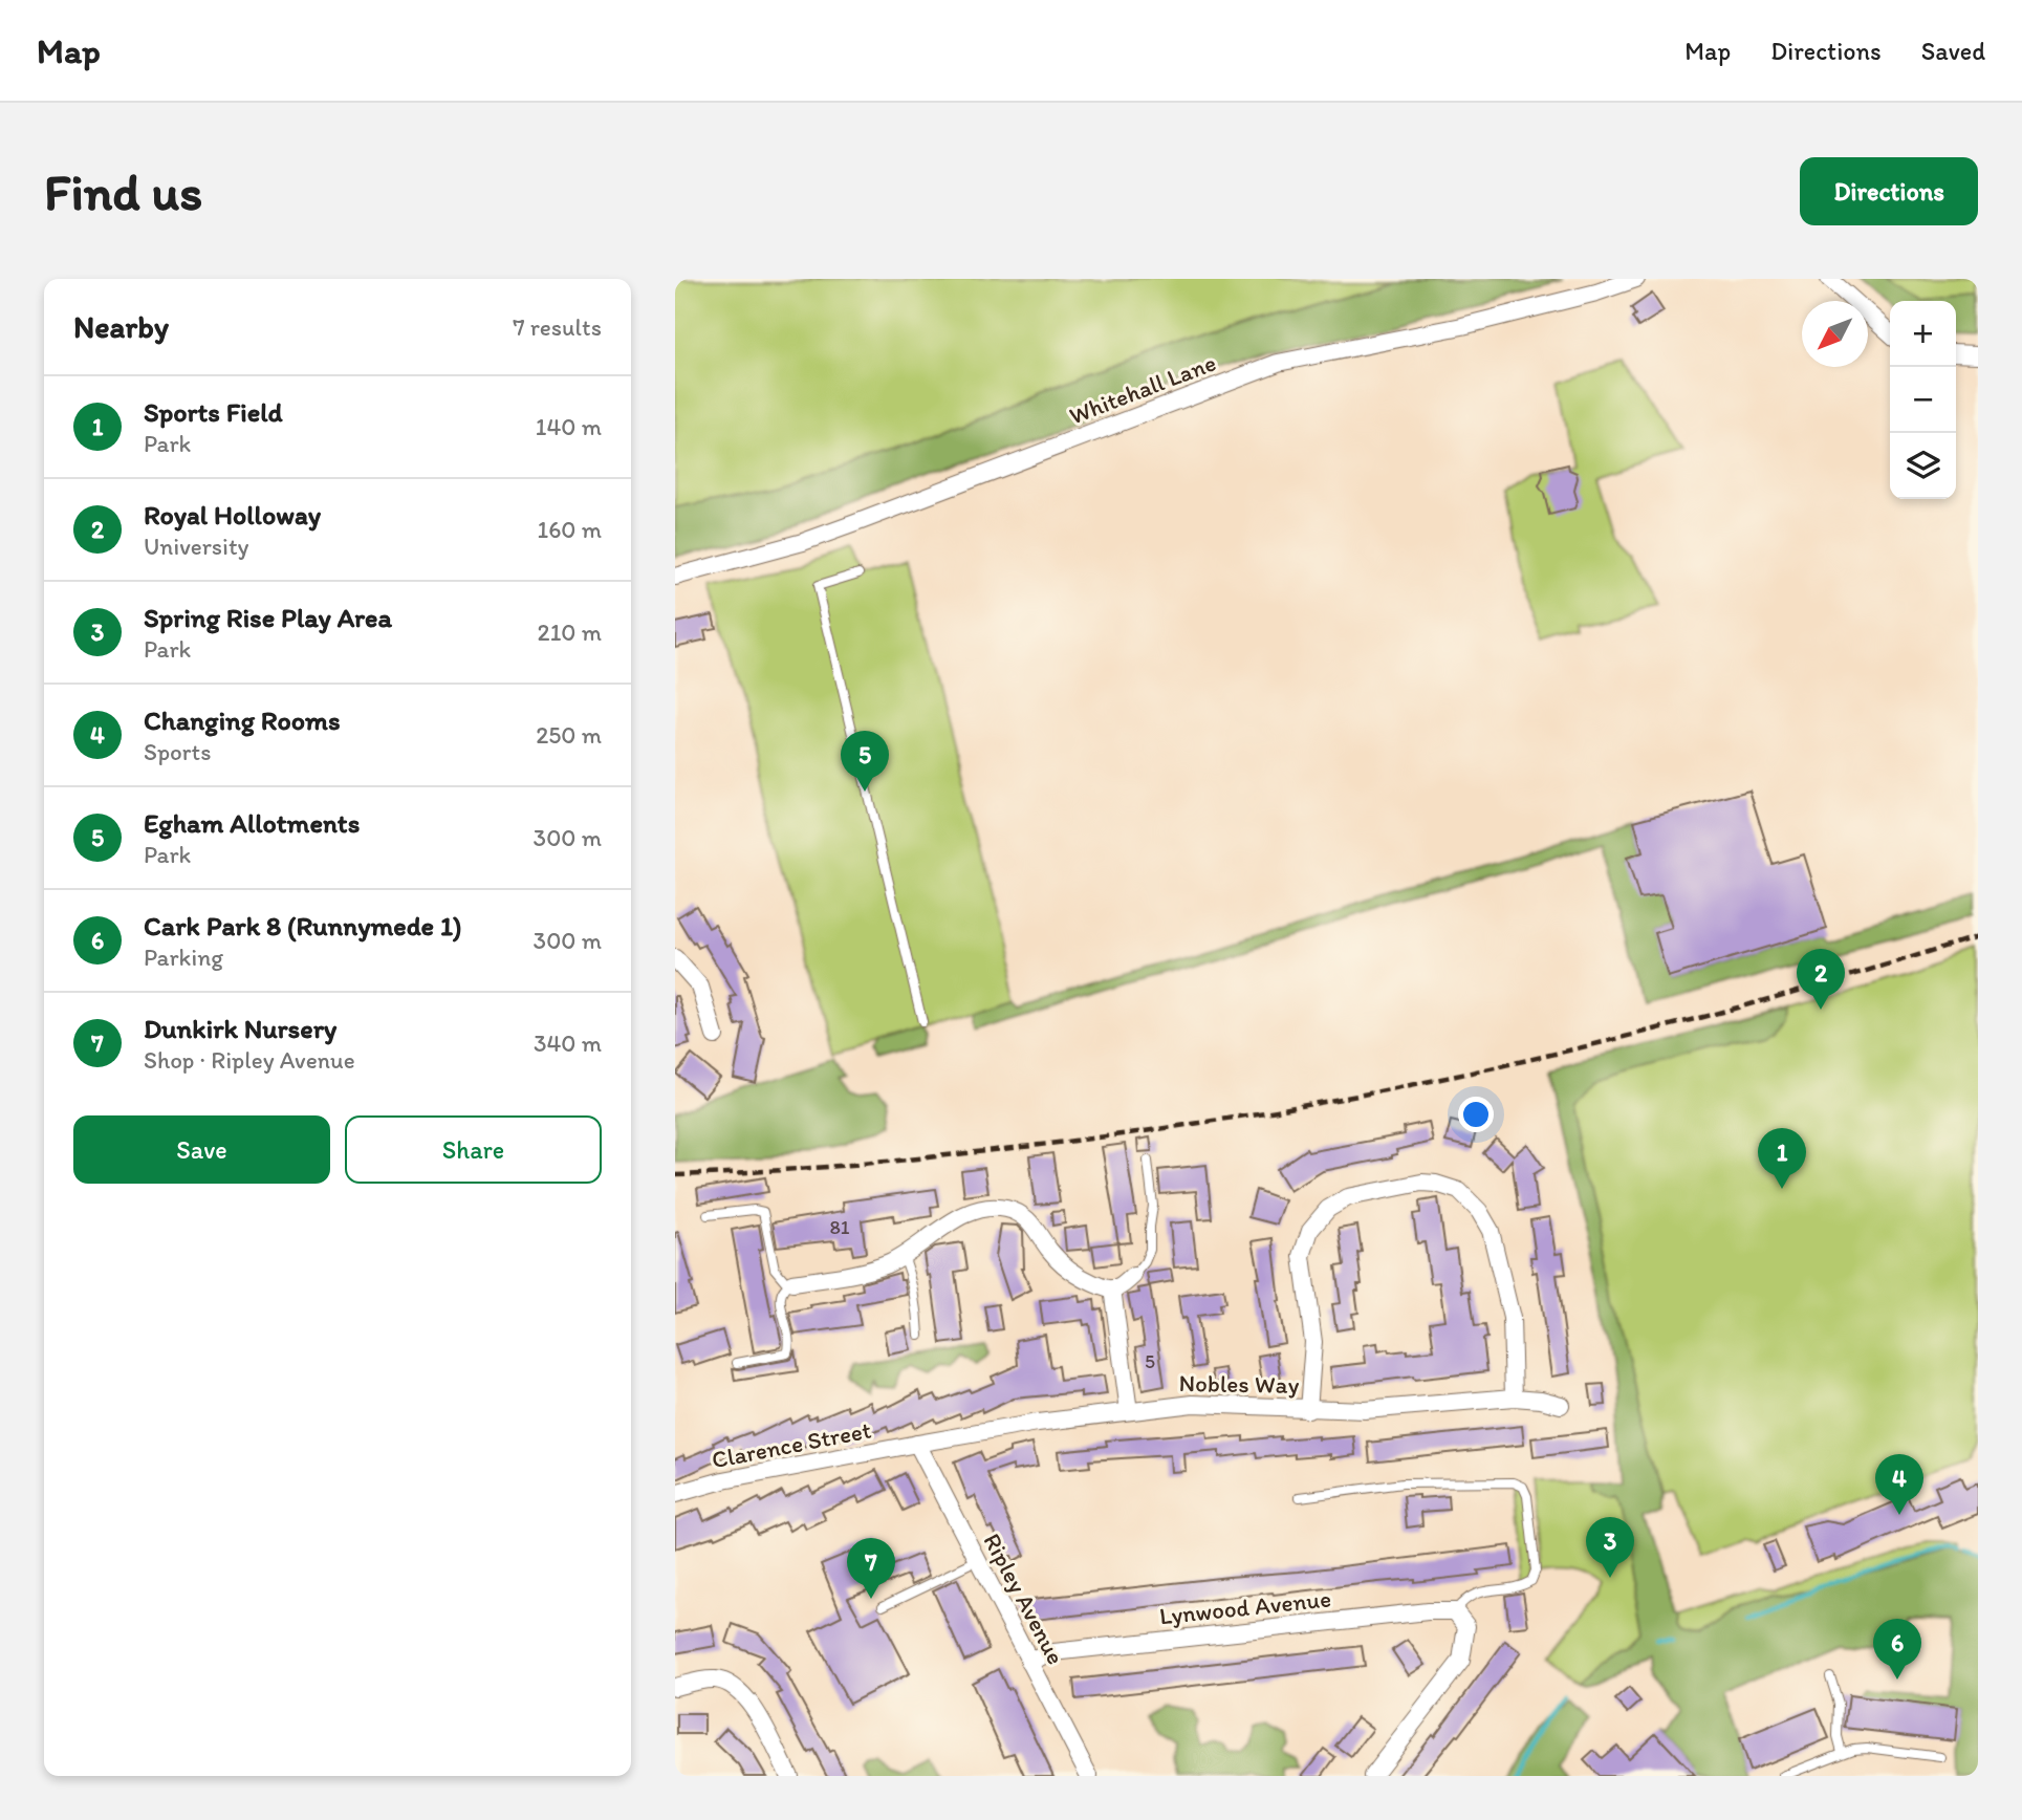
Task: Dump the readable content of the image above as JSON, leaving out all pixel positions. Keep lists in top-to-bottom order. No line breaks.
{"streets":{"street":["Whitehall Lane","Nobles Way","Clarence Street","Ripley Avenue","Lynwood Avenue"]},"crossings":[["Nobles Way","Clarence Street"],["Nobles Way","Ripley Avenue"],["Clarence Street","Ripley Avenue"],["Ripley Avenue","Lynwood Avenue"]],"house_numbers":["81","5"],"north":"bottom left","page":{"header":"Map","nav":["Map","Directions","Saved"],"buttons":["Directions",["Save","Share"]],"title":"Find us","heading":["Nearby","7 results"],"map_buttons":["+","−"],"list":[{"mark":"1","name":"Sports Field","note":"Park","value":"140 m"},{"mark":"2","name":"Royal Holloway","note":"University","value":"160 m"},{"mark":"3","name":"Spring Rise Play Area","note":"Park","value":"210 m"},{"mark":"4","name":"Changing Rooms","note":"Sports","value":"250 m"},{"mark":"5","name":"Egham Allotments","note":"Park","value":"300 m"},{"mark":"6","name":"Cark Park 8 (Runnymede 1)","note":"Parking","value":"300 m"},{"mark":"7","name":"Dunkirk Nursery","note":"Shop · Ripley Avenue","value":"340 m"}],"pins":["5","2","1","4","3","7","6"]}}
